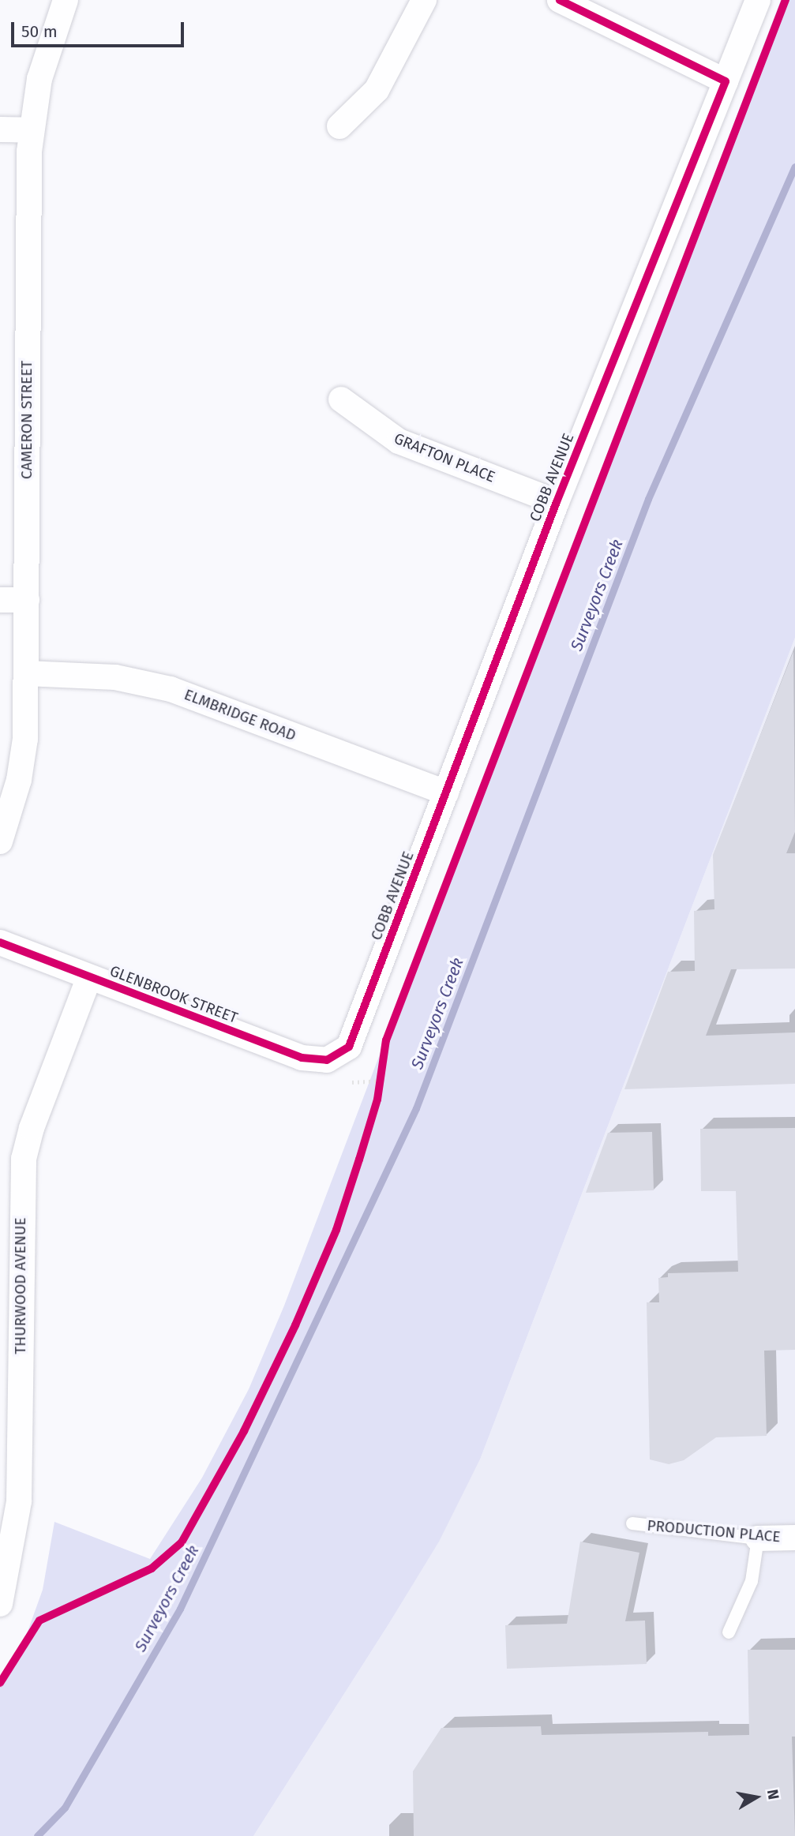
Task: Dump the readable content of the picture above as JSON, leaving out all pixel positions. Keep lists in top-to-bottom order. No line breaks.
{"streets":{"street":["CAMERON STREET","GRAFTON PLACE","COBB AVENUE","ELMBRIDGE ROAD","GLENBROOK STREET","THURWOOD AVENUE","PRODUCTION PLACE"]},"crossings":[["CAMERON STREET","ELMBRIDGE ROAD"],["GRAFTON PLACE","COBB AVENUE"],["COBB AVENUE","ELMBRIDGE ROAD"],["COBB AVENUE","GLENBROOK STREET"],["GLENBROOK STREET","THURWOOD AVENUE"]],"water":["Surveyors Creek"],"scale_bar":"50 m","north":"right"}
